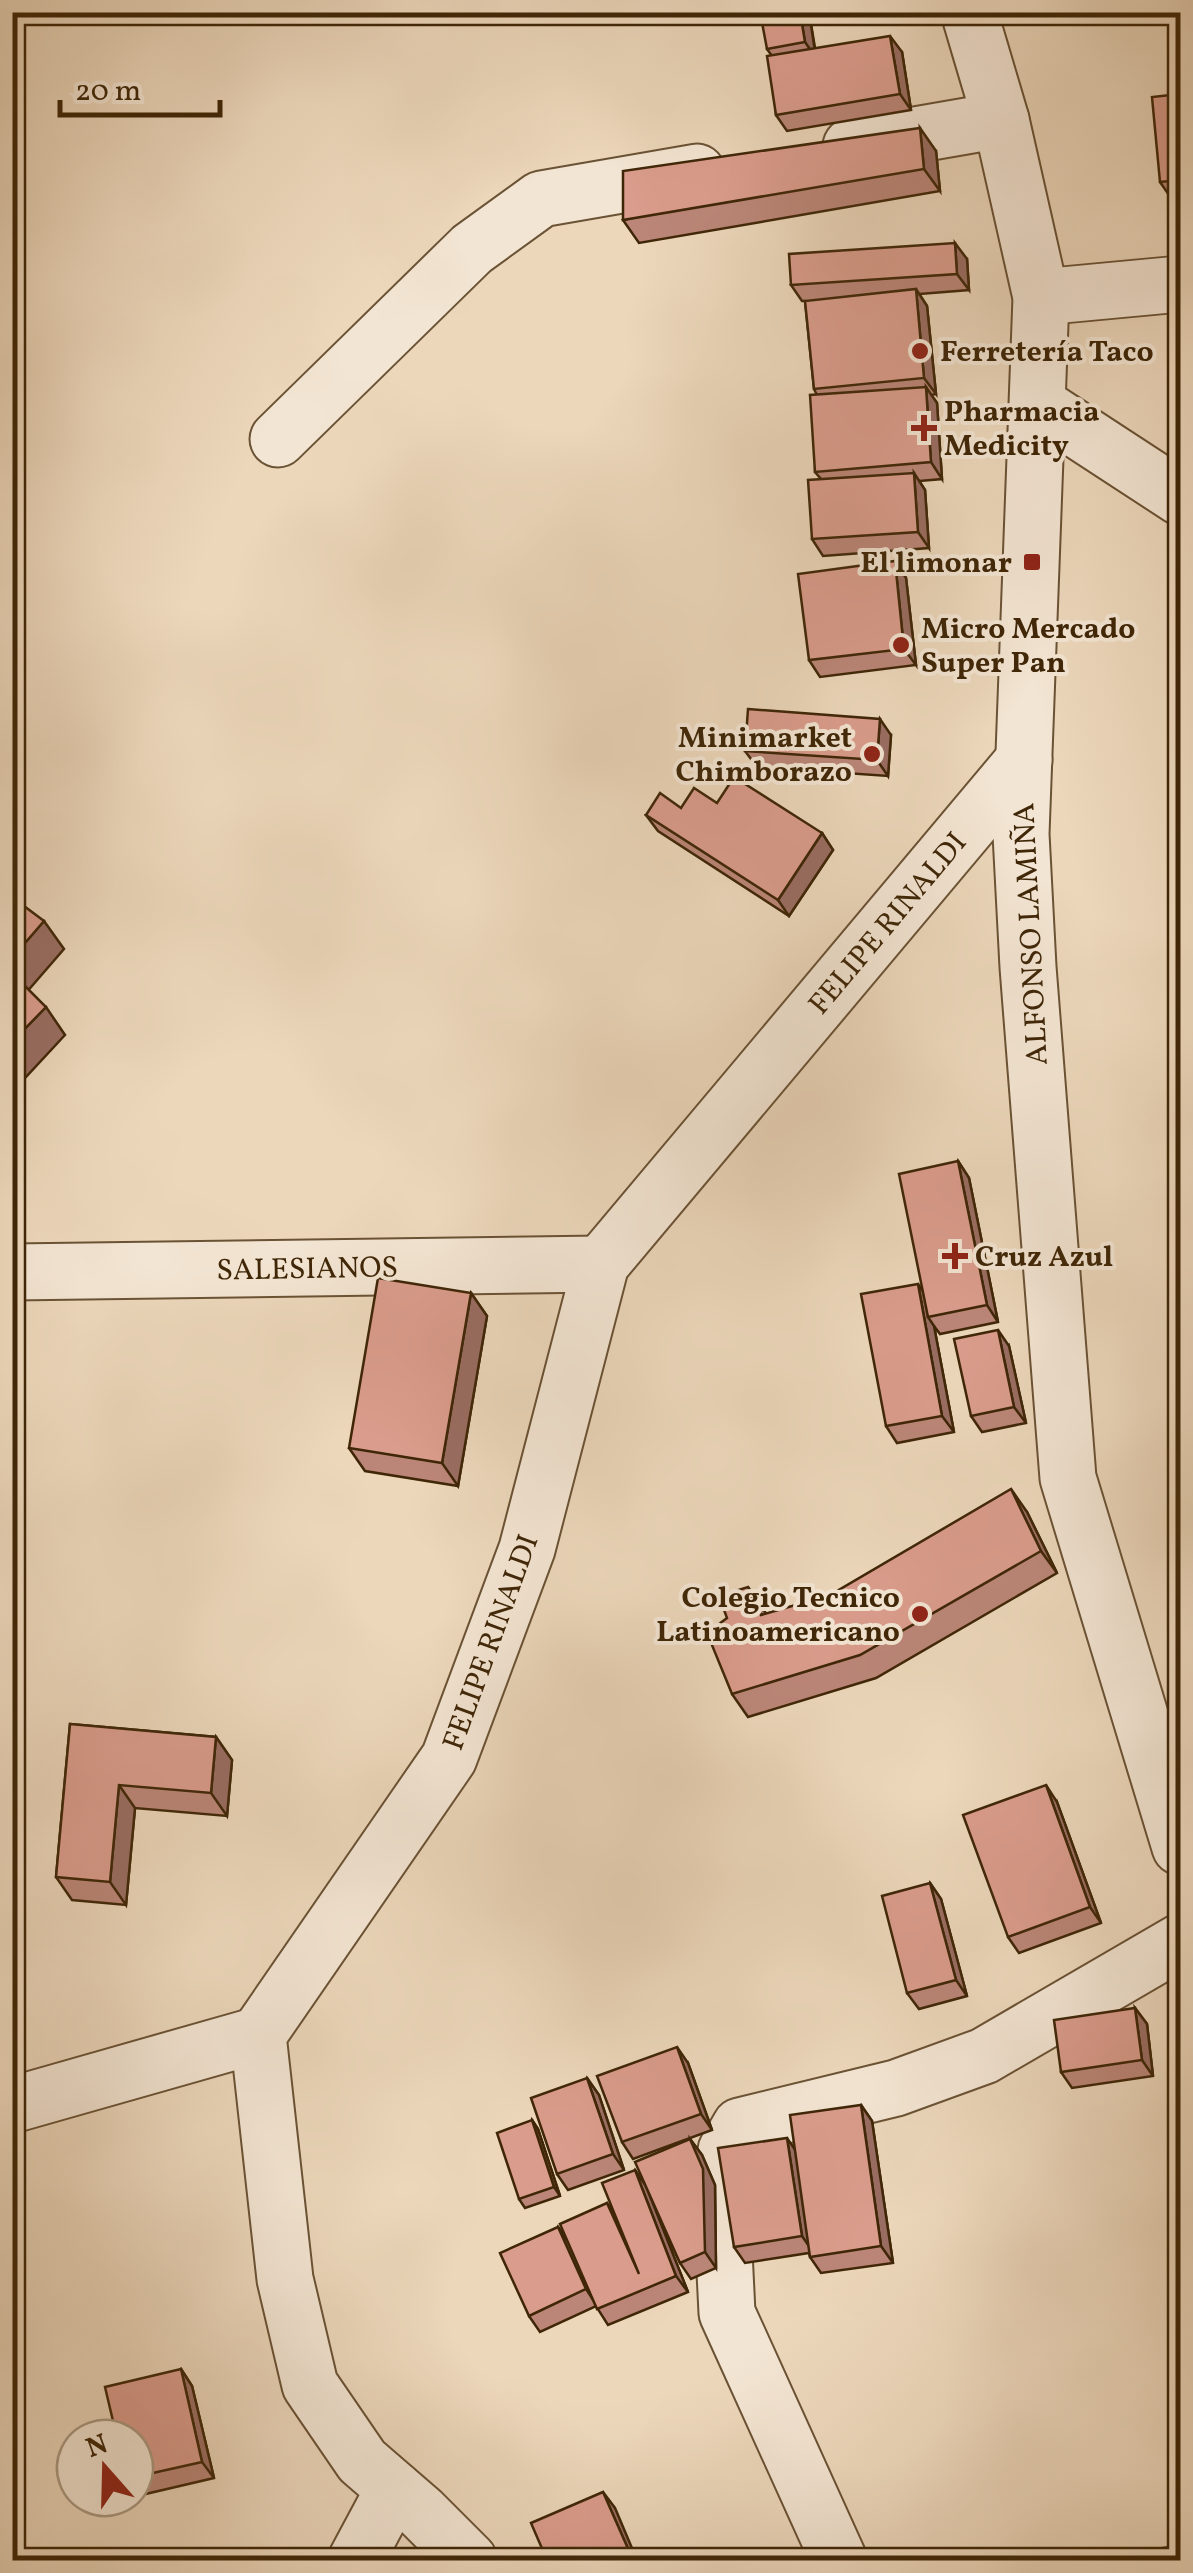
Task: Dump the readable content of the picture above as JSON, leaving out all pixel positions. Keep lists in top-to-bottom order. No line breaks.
{"streets":{"street":["FELIPE RINALDI","ALFONSO LAMIÑA","SALESIANOS"]},"crossings":[["FELIPE RINALDI","ALFONSO LAMIÑA"],["FELIPE RINALDI","SALESIANOS"]],"places":{"other":["Ferretería Taco","Micro Mercado Super Pan","Minimarket Chimborazo","Colegio Tecnico Latinoamericano"],"health":["Pharmacia Medicity","Cruz Azul"],"transit":["El limonar"]},"scale_bar":"20 m","north":"top"}
